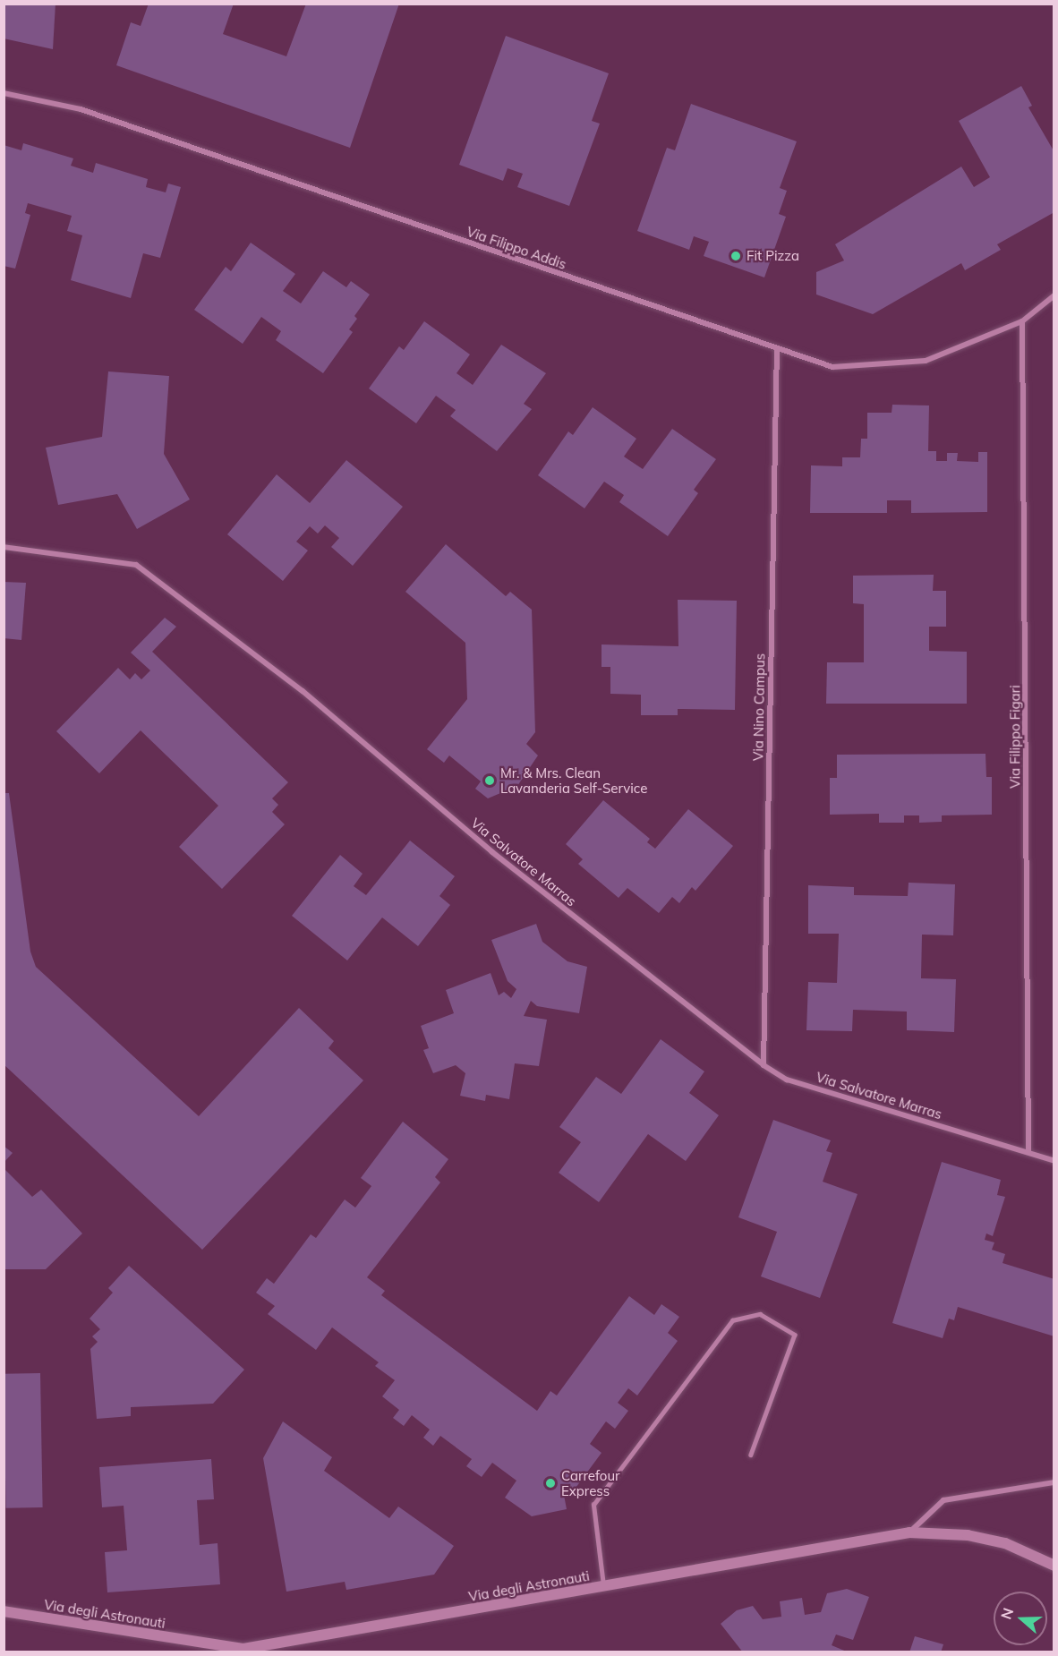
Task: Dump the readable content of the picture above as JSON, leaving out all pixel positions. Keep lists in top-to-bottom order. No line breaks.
{"streets":{"main road":["Via degli Astronauti"],"street":["Via Filippo Addis","Via Nino Campus","Via Filippo Figari","Via Salvatore Marras"]},"crossings":[["Via Filippo Addis","Via Nino Campus"],["Via Filippo Addis","Via Filippo Figari"],["Via Nino Campus","Via Salvatore Marras"],["Via Filippo Figari","Via Salvatore Marras"]],"places":["Fit Pizza","Mr. & Mrs. Clean Lavanderia Self-Service","Carrefour Express"],"north":"left"}
